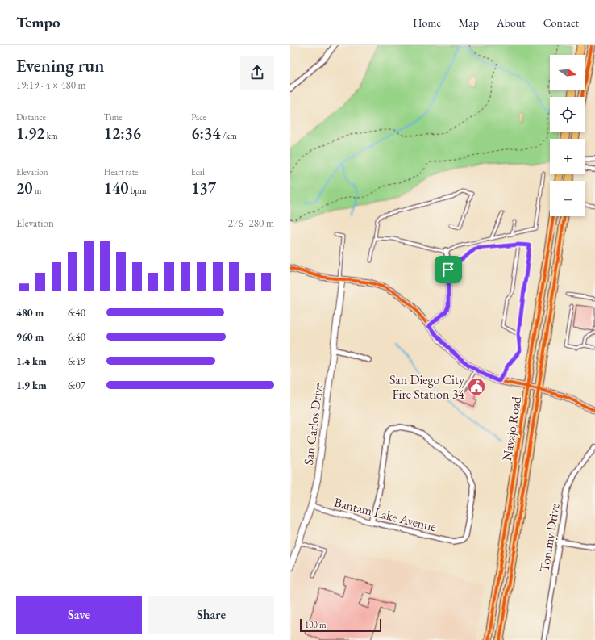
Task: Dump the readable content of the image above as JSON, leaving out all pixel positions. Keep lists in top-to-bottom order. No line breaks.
{"streets":{"main road":["Navajo Road"],"street":["San Carlos Drive","Bantam Lake Avenue","Tommy Drive"]},"crossings":[["San Carlos Drive","Bantam Lake Avenue"]],"places":{"public building":["San Diego City Fire Station 34"]},"scale_bar":"100 m","north":"right","page":{"header":"Tempo","nav":["Home","Map","About","Contact"],"heading":["Evening run","19:19 · 4 × 480 m"],"map_buttons":["+","−"],"stats":[["Distance","1.92 km"],["Time","12:36"],["Pace","6:34 /km"],["Elevation","20 m"],["Heart rate","140 bpm"],["kcal","137"]],"chart":["Elevation","276–280 m"],"list":[{"name":"480 m","note":"6:40"},{"name":"960 m","note":"6:40"},{"name":"1.4 km","note":"6:49"},{"name":"1.9 km","note":"6:07"}],"buttons":["Save","Share"],"scale":"100 m"}}
